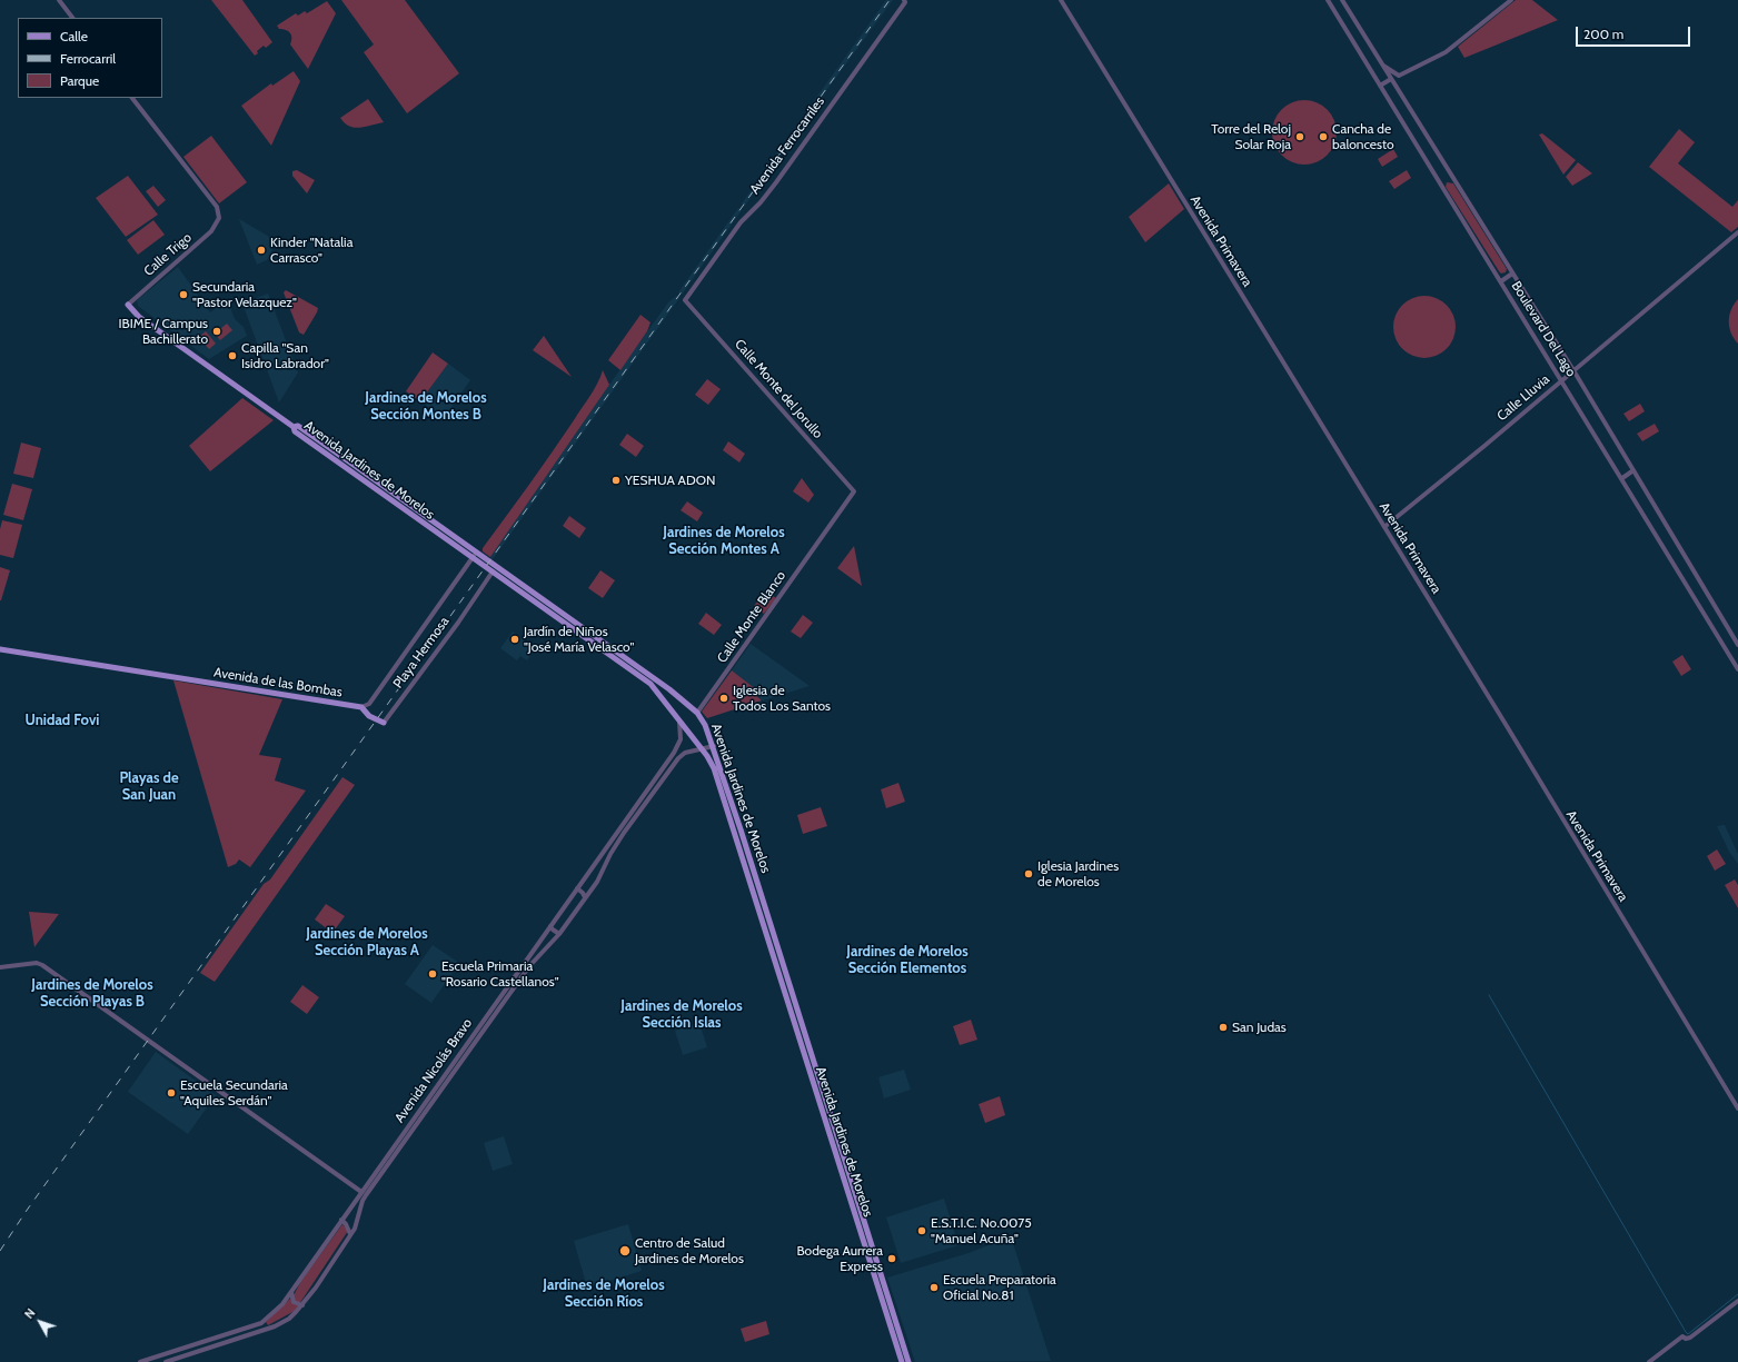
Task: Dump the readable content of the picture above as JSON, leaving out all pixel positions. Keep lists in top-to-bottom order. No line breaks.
{"streets":{"main road":["Avenida Jardines de Morelos","Playa Hermosa","Avenida de las Bombas"],"street":["Avenida Ferrocarriles","Avenida Primavera","Calle Trigo","Boulevard Del Lago","Calle Monte del Jorullo","Calle Lluvia","Calle Monte Blanco","Avenida Nicolás Bravo"]},"crossings":[["Avenida Ferrocarriles","Calle Monte del Jorullo"],["Avenida Primavera","Calle Lluvia"],["Boulevard Del Lago","Calle Lluvia"],["Calle Monte del Jorullo","Calle Monte Blanco"],["Avenida Jardines de Morelos","Calle Monte Blanco"],["Avenida Jardines de Morelos","Playa Hermosa"],["Avenida Jardines de Morelos","Avenida Nicolás Bravo"],["Playa Hermosa","Avenida de las Bombas"]],"districts":["Jardines de Morelos Sección Montes B","Jardines de Morelos Sección Montes A","Unidad Fovi","Playas de San Juan","Jardines de Morelos Sección Playas A","Jardines de Morelos Sección Elementos","Jardines de Morelos Sección Playas B","Jardines de Morelos Sección Islas","Jardines de Morelos Sección Ríos"],"places":["Torre del Reloj Solar Roja","Cancha de baloncesto","Kinder \"Natalia Carrasco\"","Secundaria \"Pastor Velazquez\"","IBIME / Campus Bachillerato","Capilla \"San Isidro Labrador\"","YESHUA ADON","Jardín de Niños \"José María Velasco\"","Iglesia de Todos Los Santos","Iglesia Jardines de Morelos","Escuela Primaria \"Rosario Castellanos\"","San Judas","Escuela Secundaria \"Aquiles Serdán\"","E.S.T.I.C. No.0075 \"Manuel Acuña\"","Centro de Salud Jardines de Morelos","Bodega Aurrera Express","Escuela Preparatoria Oficial No.81"],"legend":["Calle","Ferrocarril","Parque"],"scale_bar":"200 m","north":"top left"}
